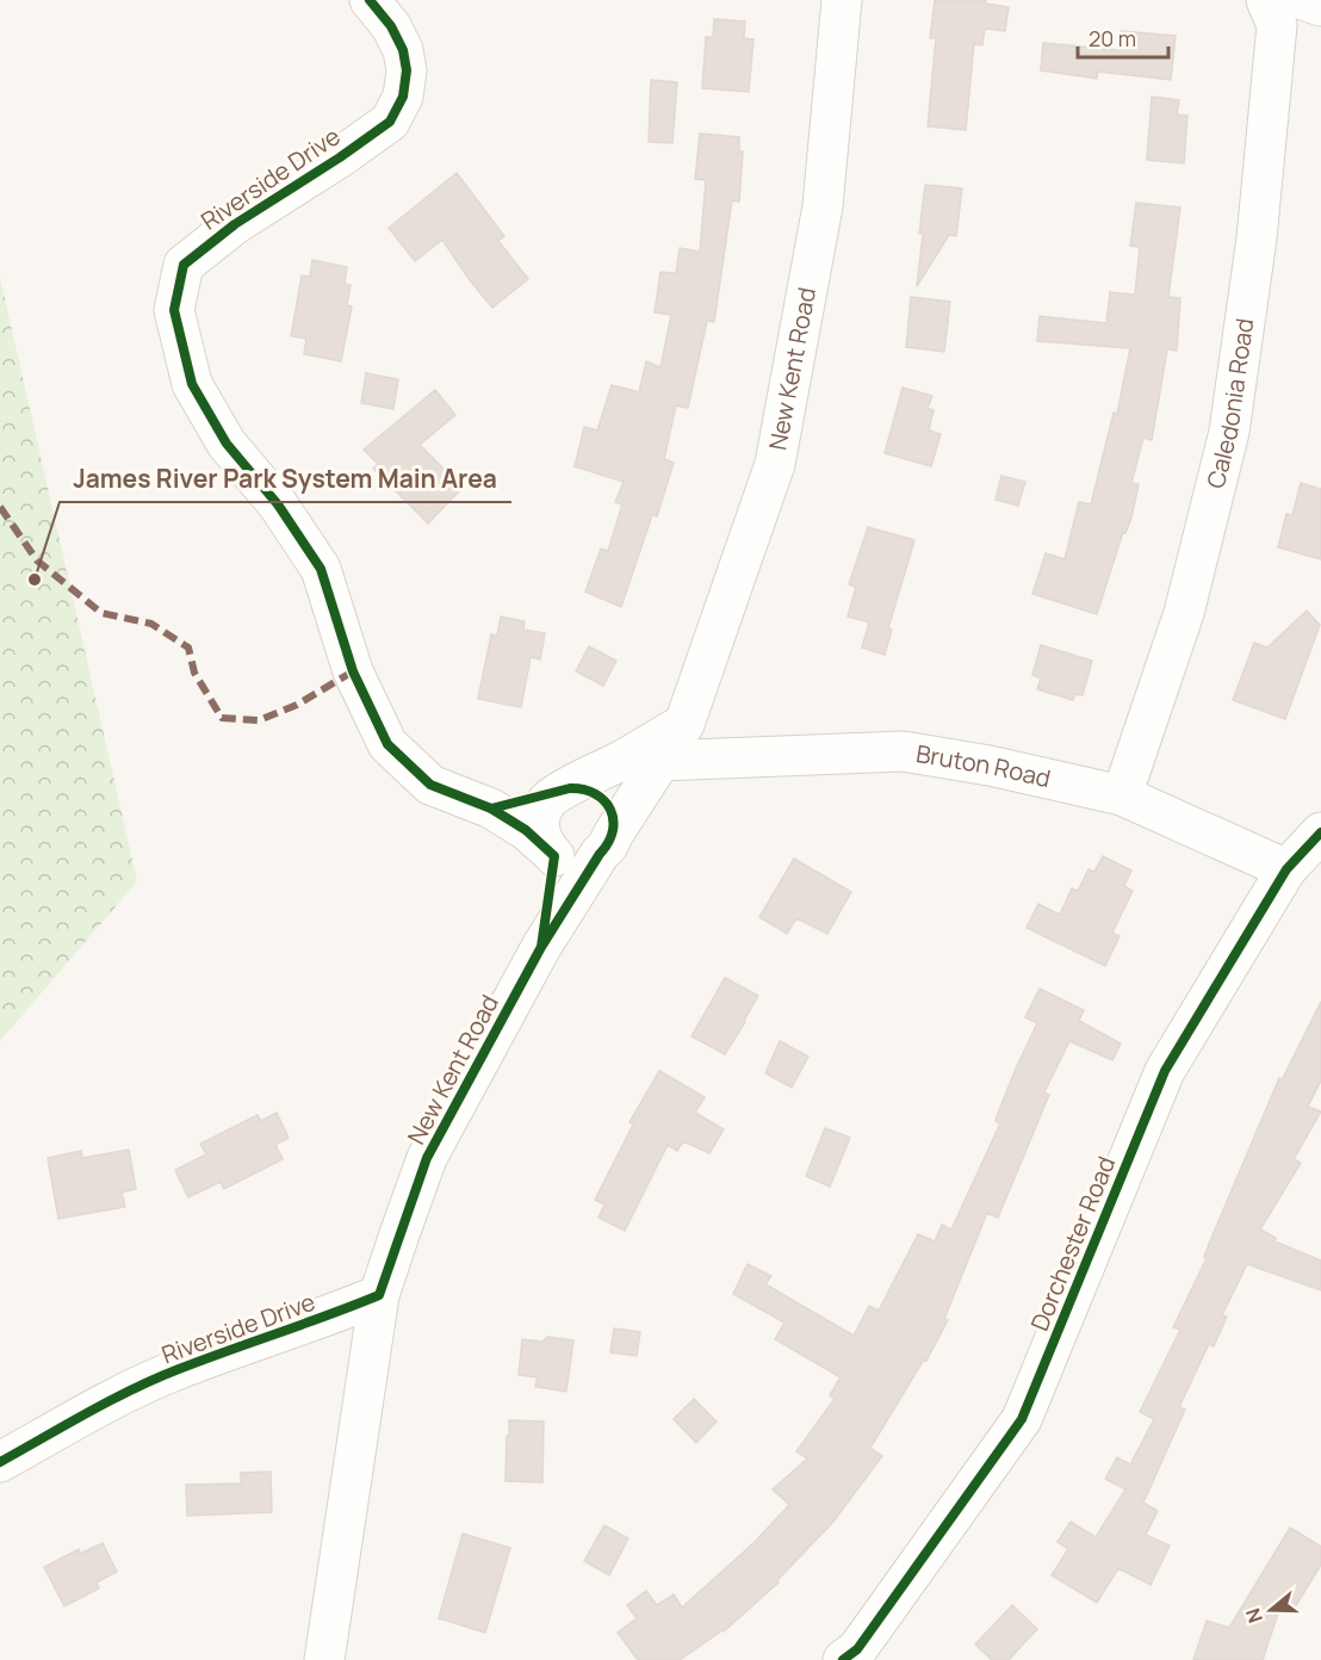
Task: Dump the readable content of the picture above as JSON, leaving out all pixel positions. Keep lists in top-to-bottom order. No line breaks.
{"streets":{"street":["Riverside Drive","New Kent Road","Caledonia Road","Bruton Road","Dorchester Road"]},"crossings":[["Riverside Drive","New Kent Road"],["New Kent Road","Bruton Road"],["Caledonia Road","Bruton Road"],["Bruton Road","Dorchester Road"]],"places":["James River Park System Main Area"],"scale_bar":"20 m","north":"left"}
